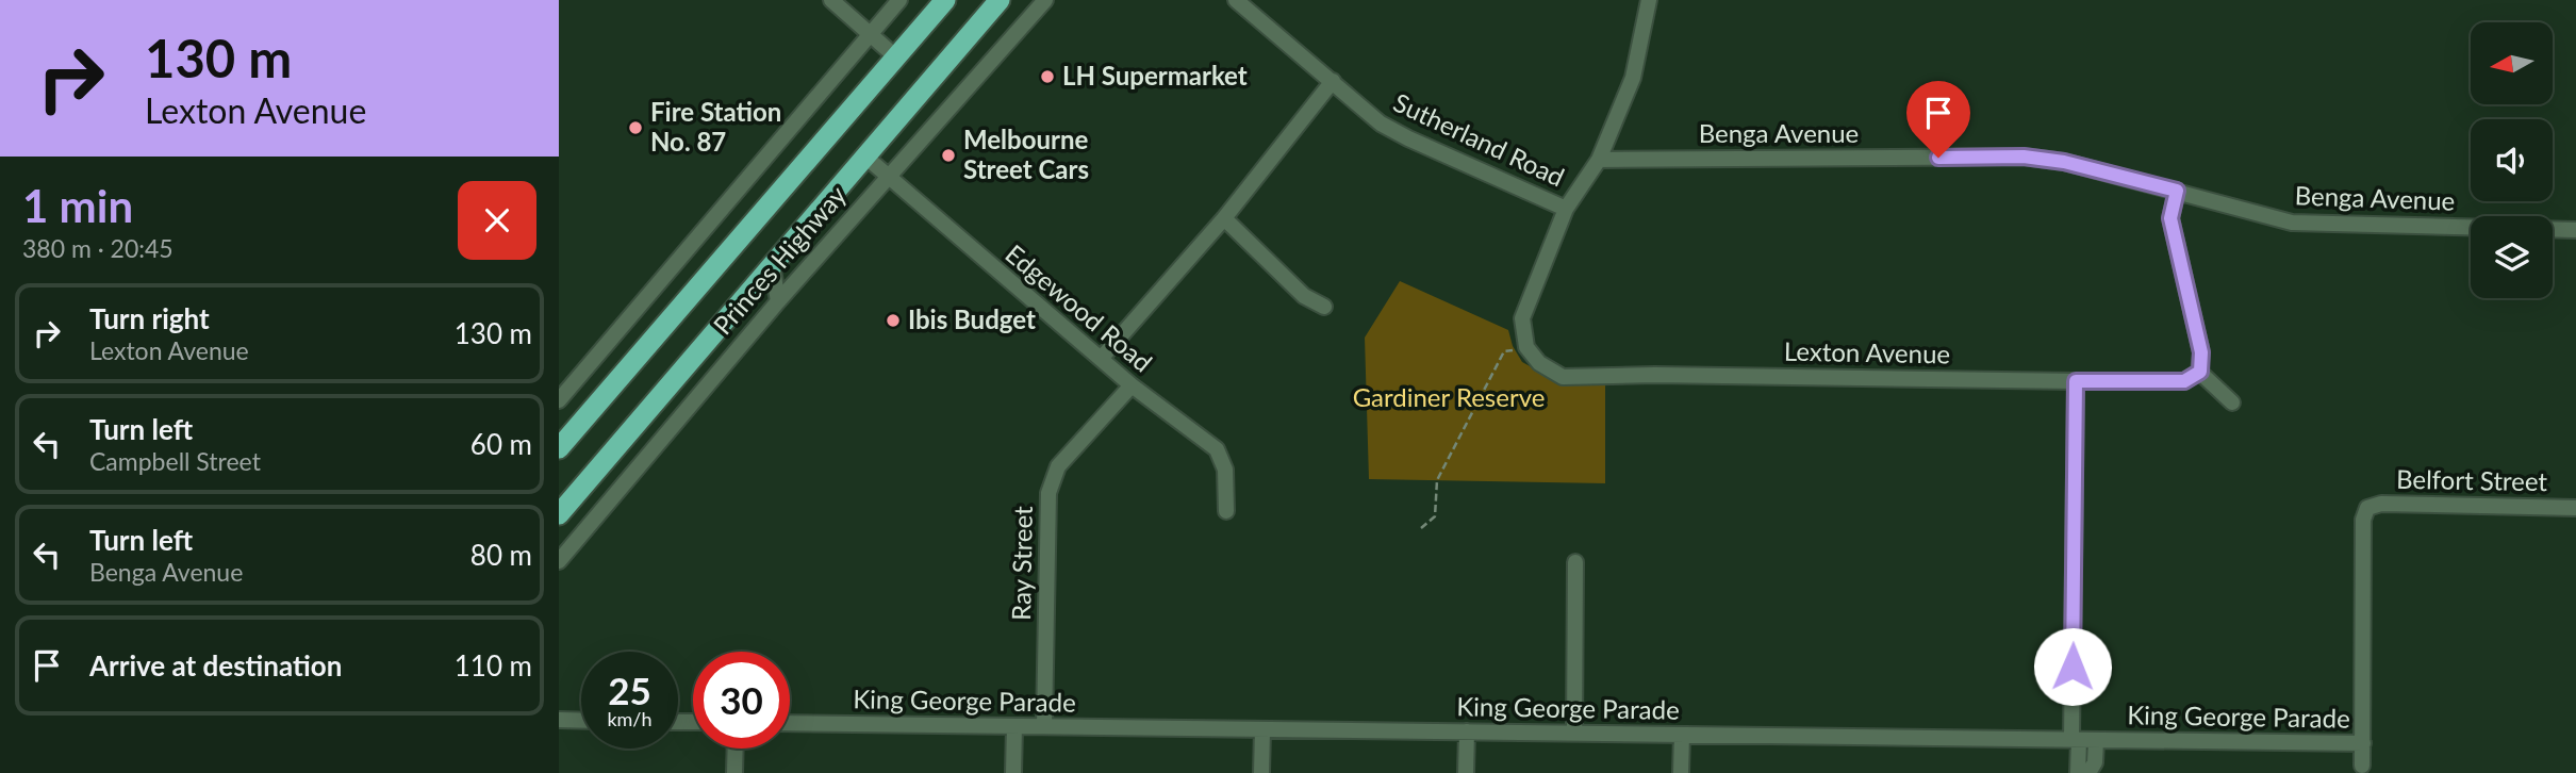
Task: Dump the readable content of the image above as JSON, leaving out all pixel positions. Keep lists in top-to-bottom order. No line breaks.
{"streets":{"highway":["Princes Highway"],"street":["Benga Avenue","Sutherland Road","Edgewood Road","Lexton Avenue","Belfort Street","Ray Street","King George Parade"]},"crossings":[["Princes Highway","Edgewood Road"],["Edgewood Road","Ray Street"],["Belfort Street","King George Parade"],["Ray Street","King George Parade"]],"parks":["Gardiner Reserve"],"places":["LH Supermarket","Fire Station No. 87","Melbourne Street Cars","Ibis Budget"],"north":"left","page":{"turn":["130 m","Lexton Avenue"],"heading":["1 min","380 m · 20:45"],"list":[{"name":"Turn right","note":"Lexton Avenue","value":"130 m"},{"name":"Turn left","note":"Campbell Street","value":"60 m"},{"name":"Turn left","note":"Benga Avenue","value":"80 m"},{"name":"Arrive at destination","value":"110 m"}],"speed":"25 km/h","limit":"30"}}
